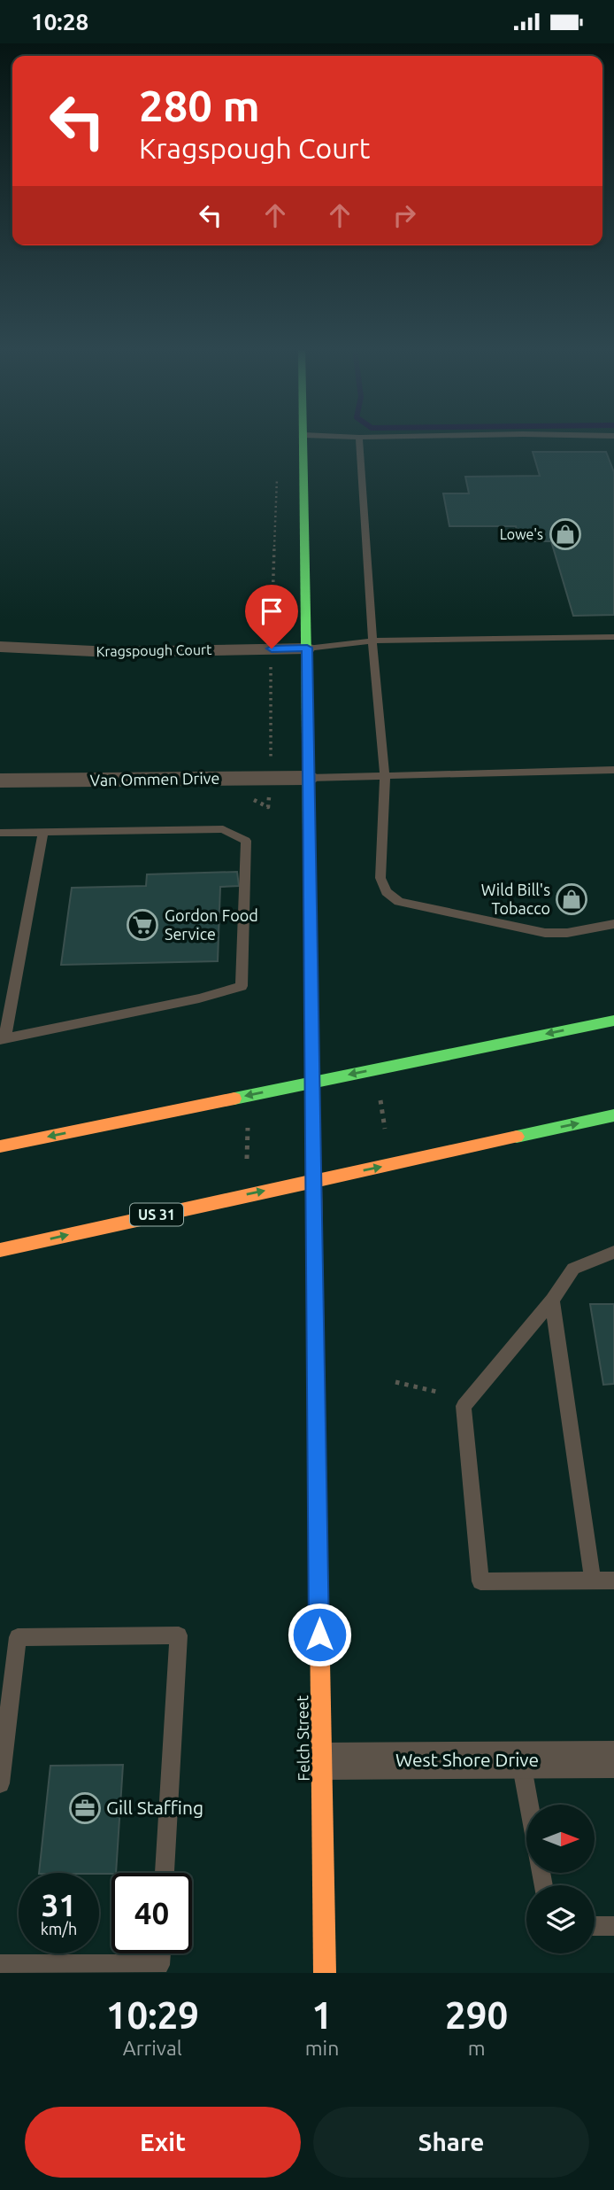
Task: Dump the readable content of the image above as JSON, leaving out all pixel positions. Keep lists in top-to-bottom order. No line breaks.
{"streets":{"main road":["US 31","Felch Street"],"street":["Kragspough Court","Van Ommen Drive","West Shore Drive"]},"crossings":[["Kragspough Court","Felch Street"],["Van Ommen Drive","Felch Street"],["US 31","Felch Street"],["Felch Street","West Shore Drive"]],"places":{"shop":["Lowe's","Wild Bill's Tobacco"],"supermarket":["Gordon Food Service"],"office":["Gill Staffing"]},"north":"right","page":{"status":"10:28","turn":["280 m","Kragspough Court"],"speed":"31 km/h","limit":"40","eta":["10:29","Arrival","1","min","290","m"],"buttons":["Exit","Share"]}}
